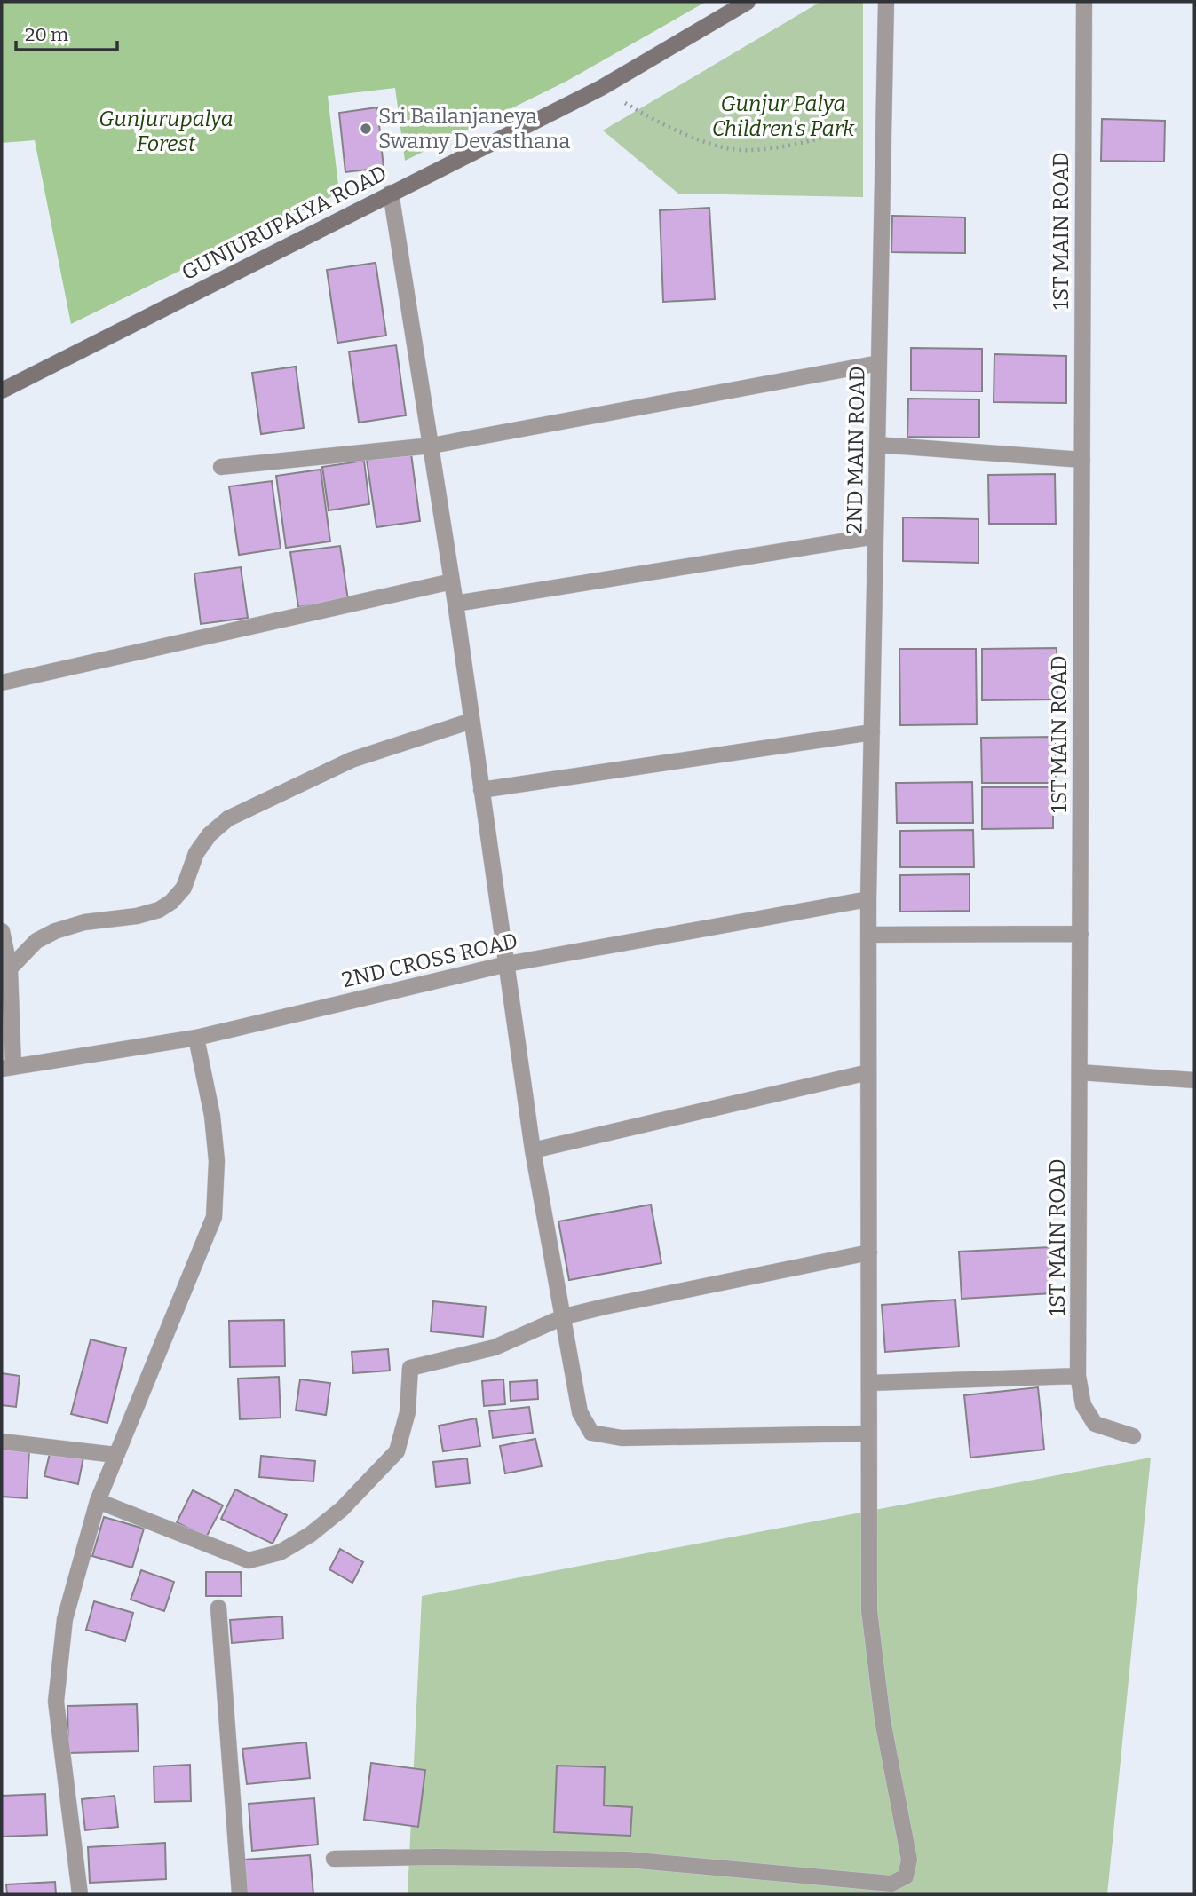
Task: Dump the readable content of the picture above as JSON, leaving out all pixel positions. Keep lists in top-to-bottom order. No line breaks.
{"streets":{"street":["GUNJURUPALYA ROAD","1ST MAIN ROAD","2ND MAIN ROAD","2ND CROSS ROAD"]},"crossings":[["2ND MAIN ROAD","2ND CROSS ROAD"]],"parks":["Gunjur Palya Children's Park","Gunjurupalya Forest"],"places":["Sri Bailanjaneya Swamy Devasthana"],"scale_bar":"20 m"}
